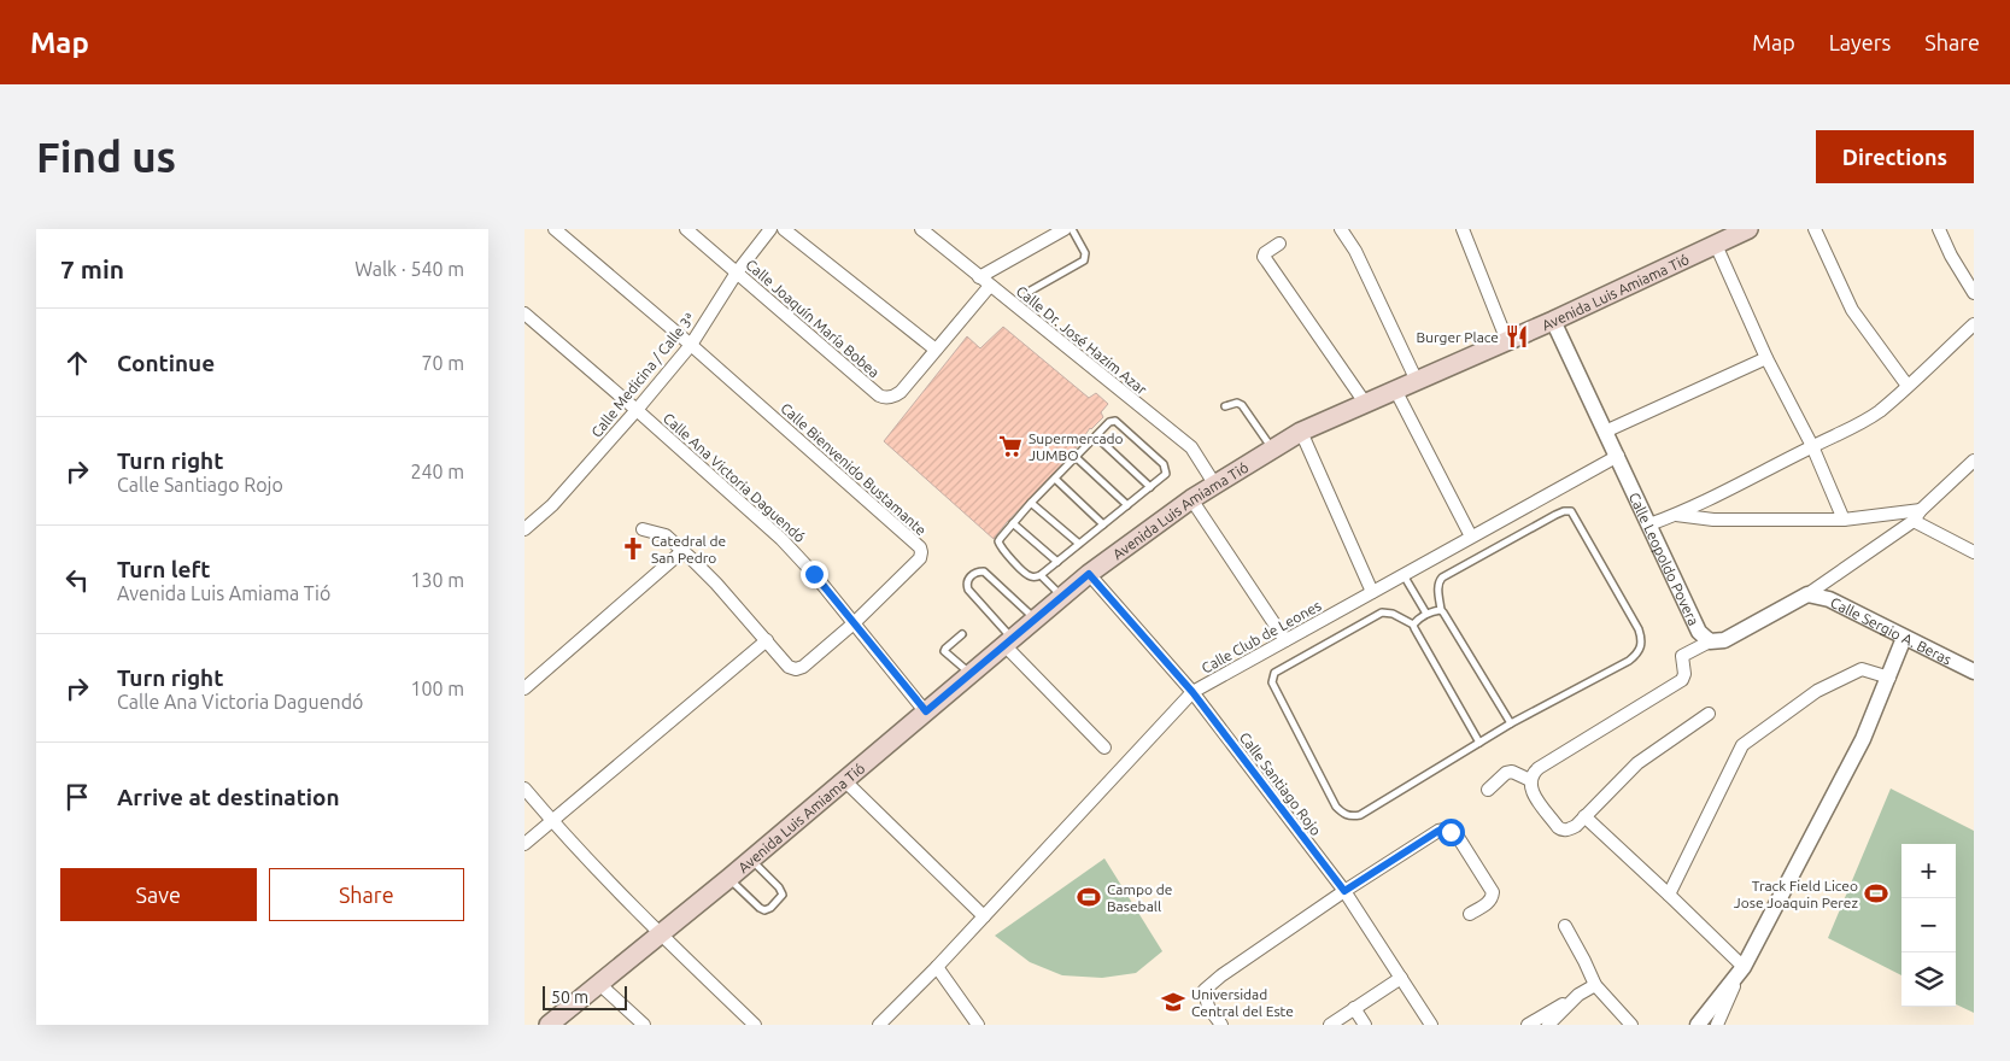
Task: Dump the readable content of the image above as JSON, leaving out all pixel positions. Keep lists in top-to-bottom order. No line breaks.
{"streets":{"main road":["Avenida Luis Amiama Tió"],"street":["Calle Joaquín María Bobea","Calle Dr. José Hazim Azar","Calle Medicina / Calle 3ª","Calle Bienvenido Bustamante","Calle Ana Victoria Daguendó","Calle Leopoldo Povera","Calle Sergio A. Beras","Calle Club de Leones","Calle Santiago Rojo"]},"crossings":[["Avenida Luis Amiama Tió","Calle Dr. José Hazim Azar"],["Avenida Luis Amiama Tió","Calle Ana Victoria Daguendó"],["Avenida Luis Amiama Tió","Calle Leopoldo Povera"],["Avenida Luis Amiama Tió","Calle Santiago Rojo"],["Calle Joaquín María Bobea","Calle Dr. José Hazim Azar"],["Calle Joaquín María Bobea","Calle Medicina / Calle 3ª"],["Calle Medicina / Calle 3ª","Calle Bienvenido Bustamante"],["Calle Medicina / Calle 3ª","Calle Ana Victoria Daguendó"],["Calle Bienvenido Bustamante","Calle Ana Victoria Daguendó"],["Calle Leopoldo Povera","Calle Sergio A. Beras"],["Calle Leopoldo Povera","Calle Club de Leones"],["Calle Club de Leones","Calle Santiago Rojo"]],"places":{"restaurant":["Burger Place"],"supermarket":["Supermercado JUMBO"],"church":["Catedral de San Pedro"],"sports":["Track Field Liceo Jose Joaquin Perez","Campo de Baseball"],"school or university":["Universidad Central del Este"]},"scale_bar":"50 m","page":{"header":"Map","nav":["Map","Layers","Share"],"buttons":["Directions",["Save","Share"]],"title":"Find us","heading":["7 min","Walk · 540 m"],"list":[["Continue","70 m"],["Turn right","Calle Santiago Rojo","240 m"],["Turn left","Avenida Luis Amiama Tió","130 m"],["Turn right","Calle Ana Victoria Daguendó","100 m"],"Arrive at destination"],"map_buttons":["+","−"],"scale":"50 m"}}
